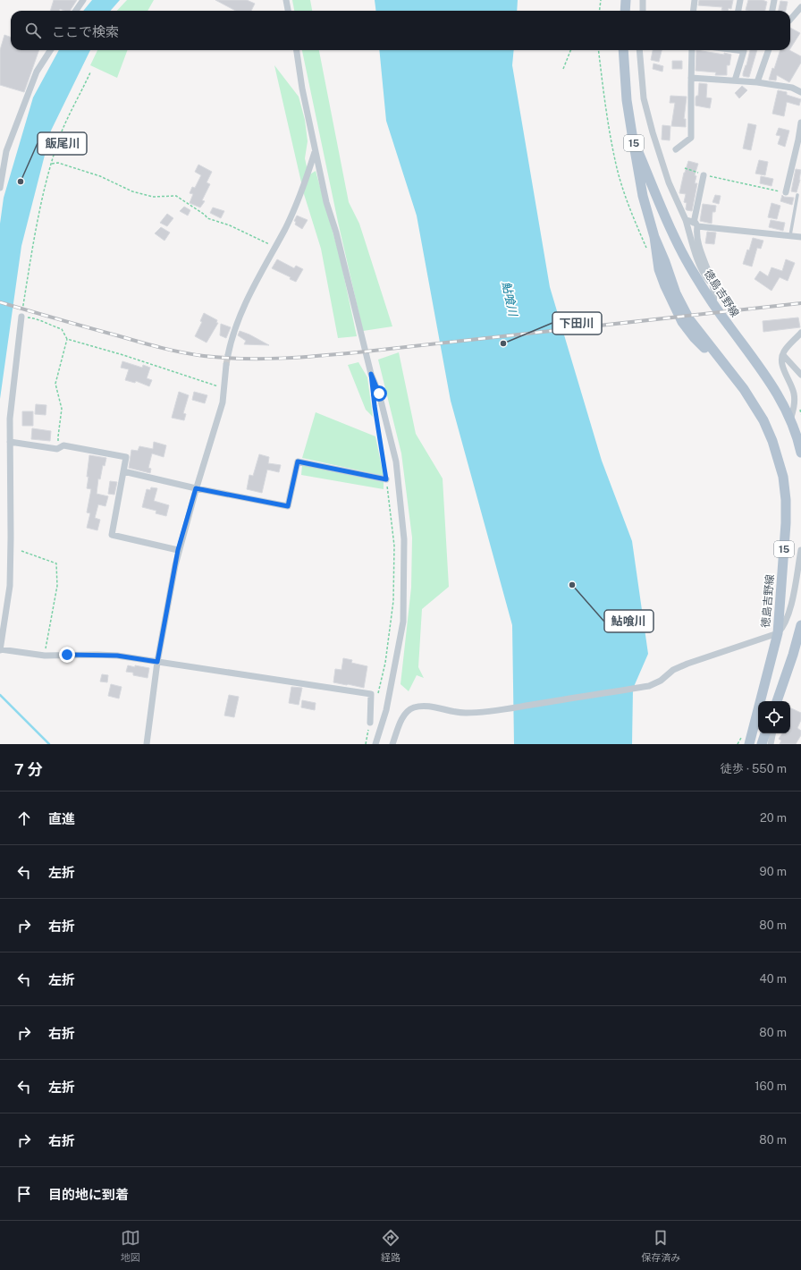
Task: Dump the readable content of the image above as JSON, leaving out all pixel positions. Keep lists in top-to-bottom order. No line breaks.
{"streets":{"main road":["15","徳島吉野線"]},"water":["鮎喰川"],"places":["飯尾川","下田川","鮎喰川"],"page":{"search":"ここで検索","heading":["7 分","徒歩 · 550 m"],"list":[["直進","20 m"],["左折","90 m"],["右折","80 m"],["左折","40 m"],["右折","80 m"],["左折","160 m"],["右折","80 m"],"目的地に到着"],"nav":["地図","経路","保存済み"]}}
